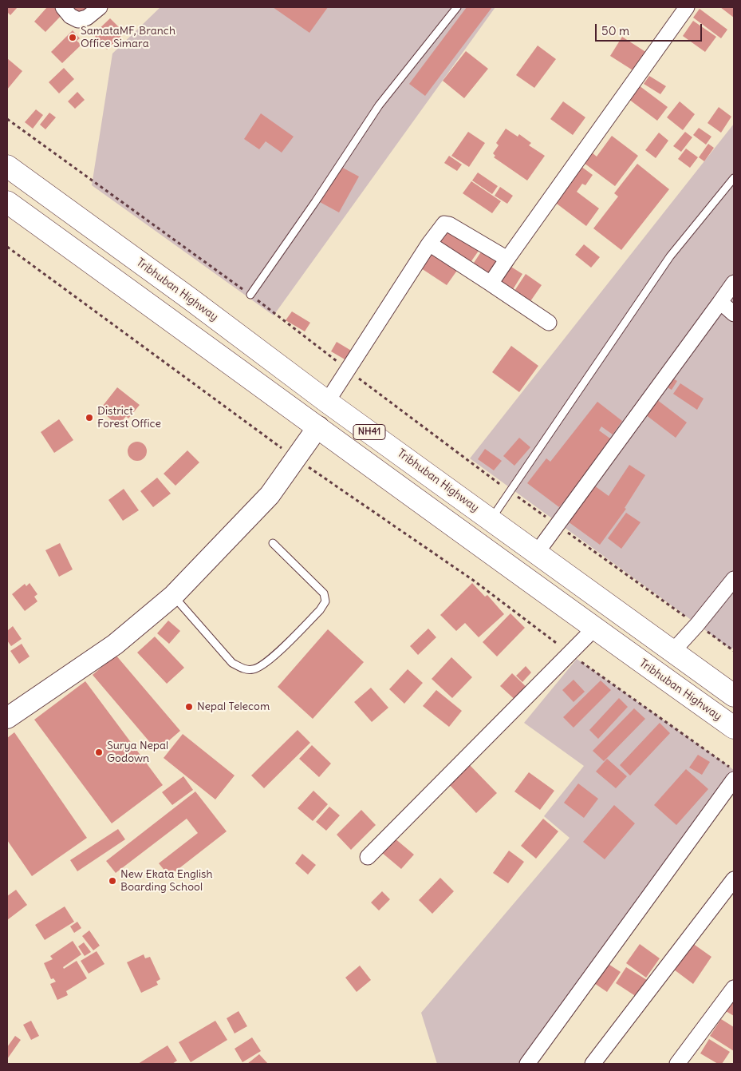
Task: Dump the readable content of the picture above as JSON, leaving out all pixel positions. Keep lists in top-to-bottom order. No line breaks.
{"streets":{"highway":["Tribhuban Highway","NH41"]},"places":["SamataMF, Branch Office Simara","District Forest Office","Nepal Telecom","Surya Nepal Godown","New Ekata English Boarding School"],"scale_bar":"50 m"}
